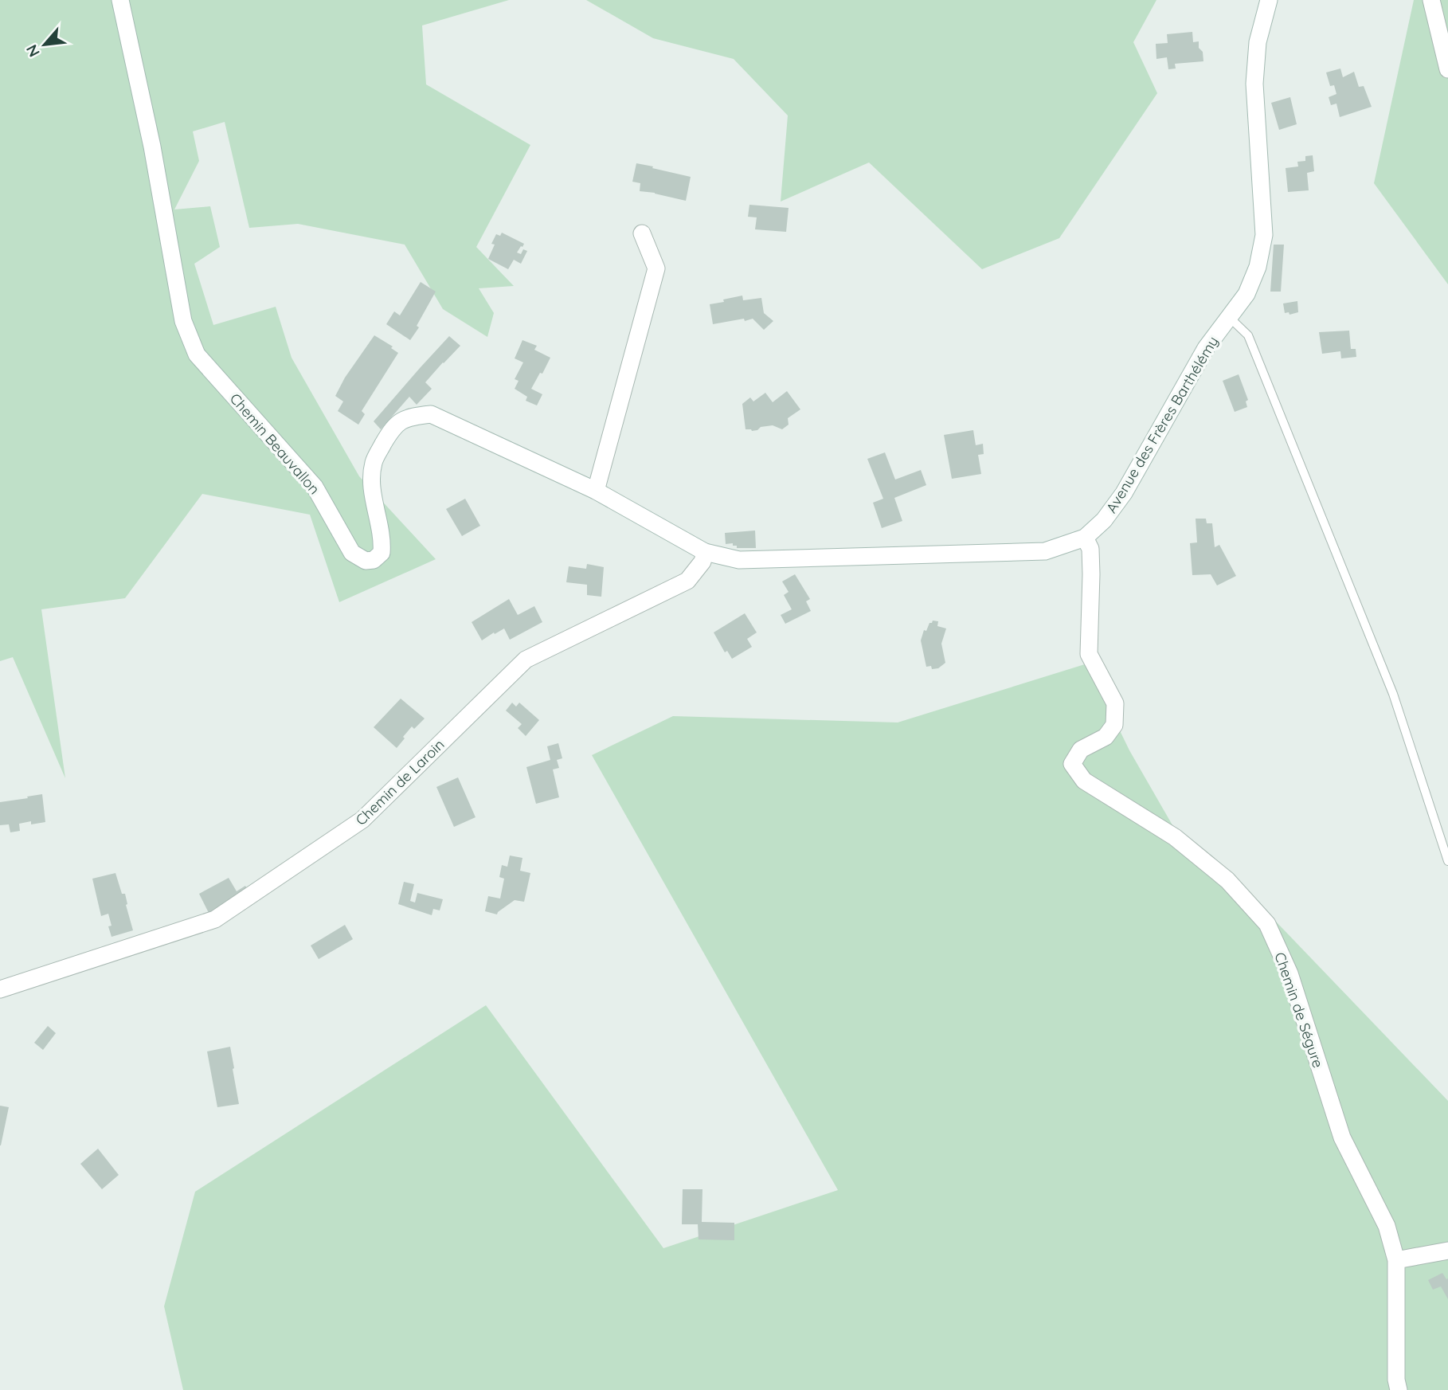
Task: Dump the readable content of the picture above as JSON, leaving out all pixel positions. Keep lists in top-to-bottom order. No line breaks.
{"streets":{"street":["Avenue des Frères Barthélémy","Chemin Beauvallon","Chemin de Laroin","Chemin de Ségure"]},"crossings":[["Avenue des Frères Barthélémy","Chemin Beauvallon"],["Avenue des Frères Barthélémy","Chemin de Laroin"],["Avenue des Frères Barthélémy","Chemin de Ségure"],["Chemin Beauvallon","Chemin de Laroin"]],"north":"bottom left"}
